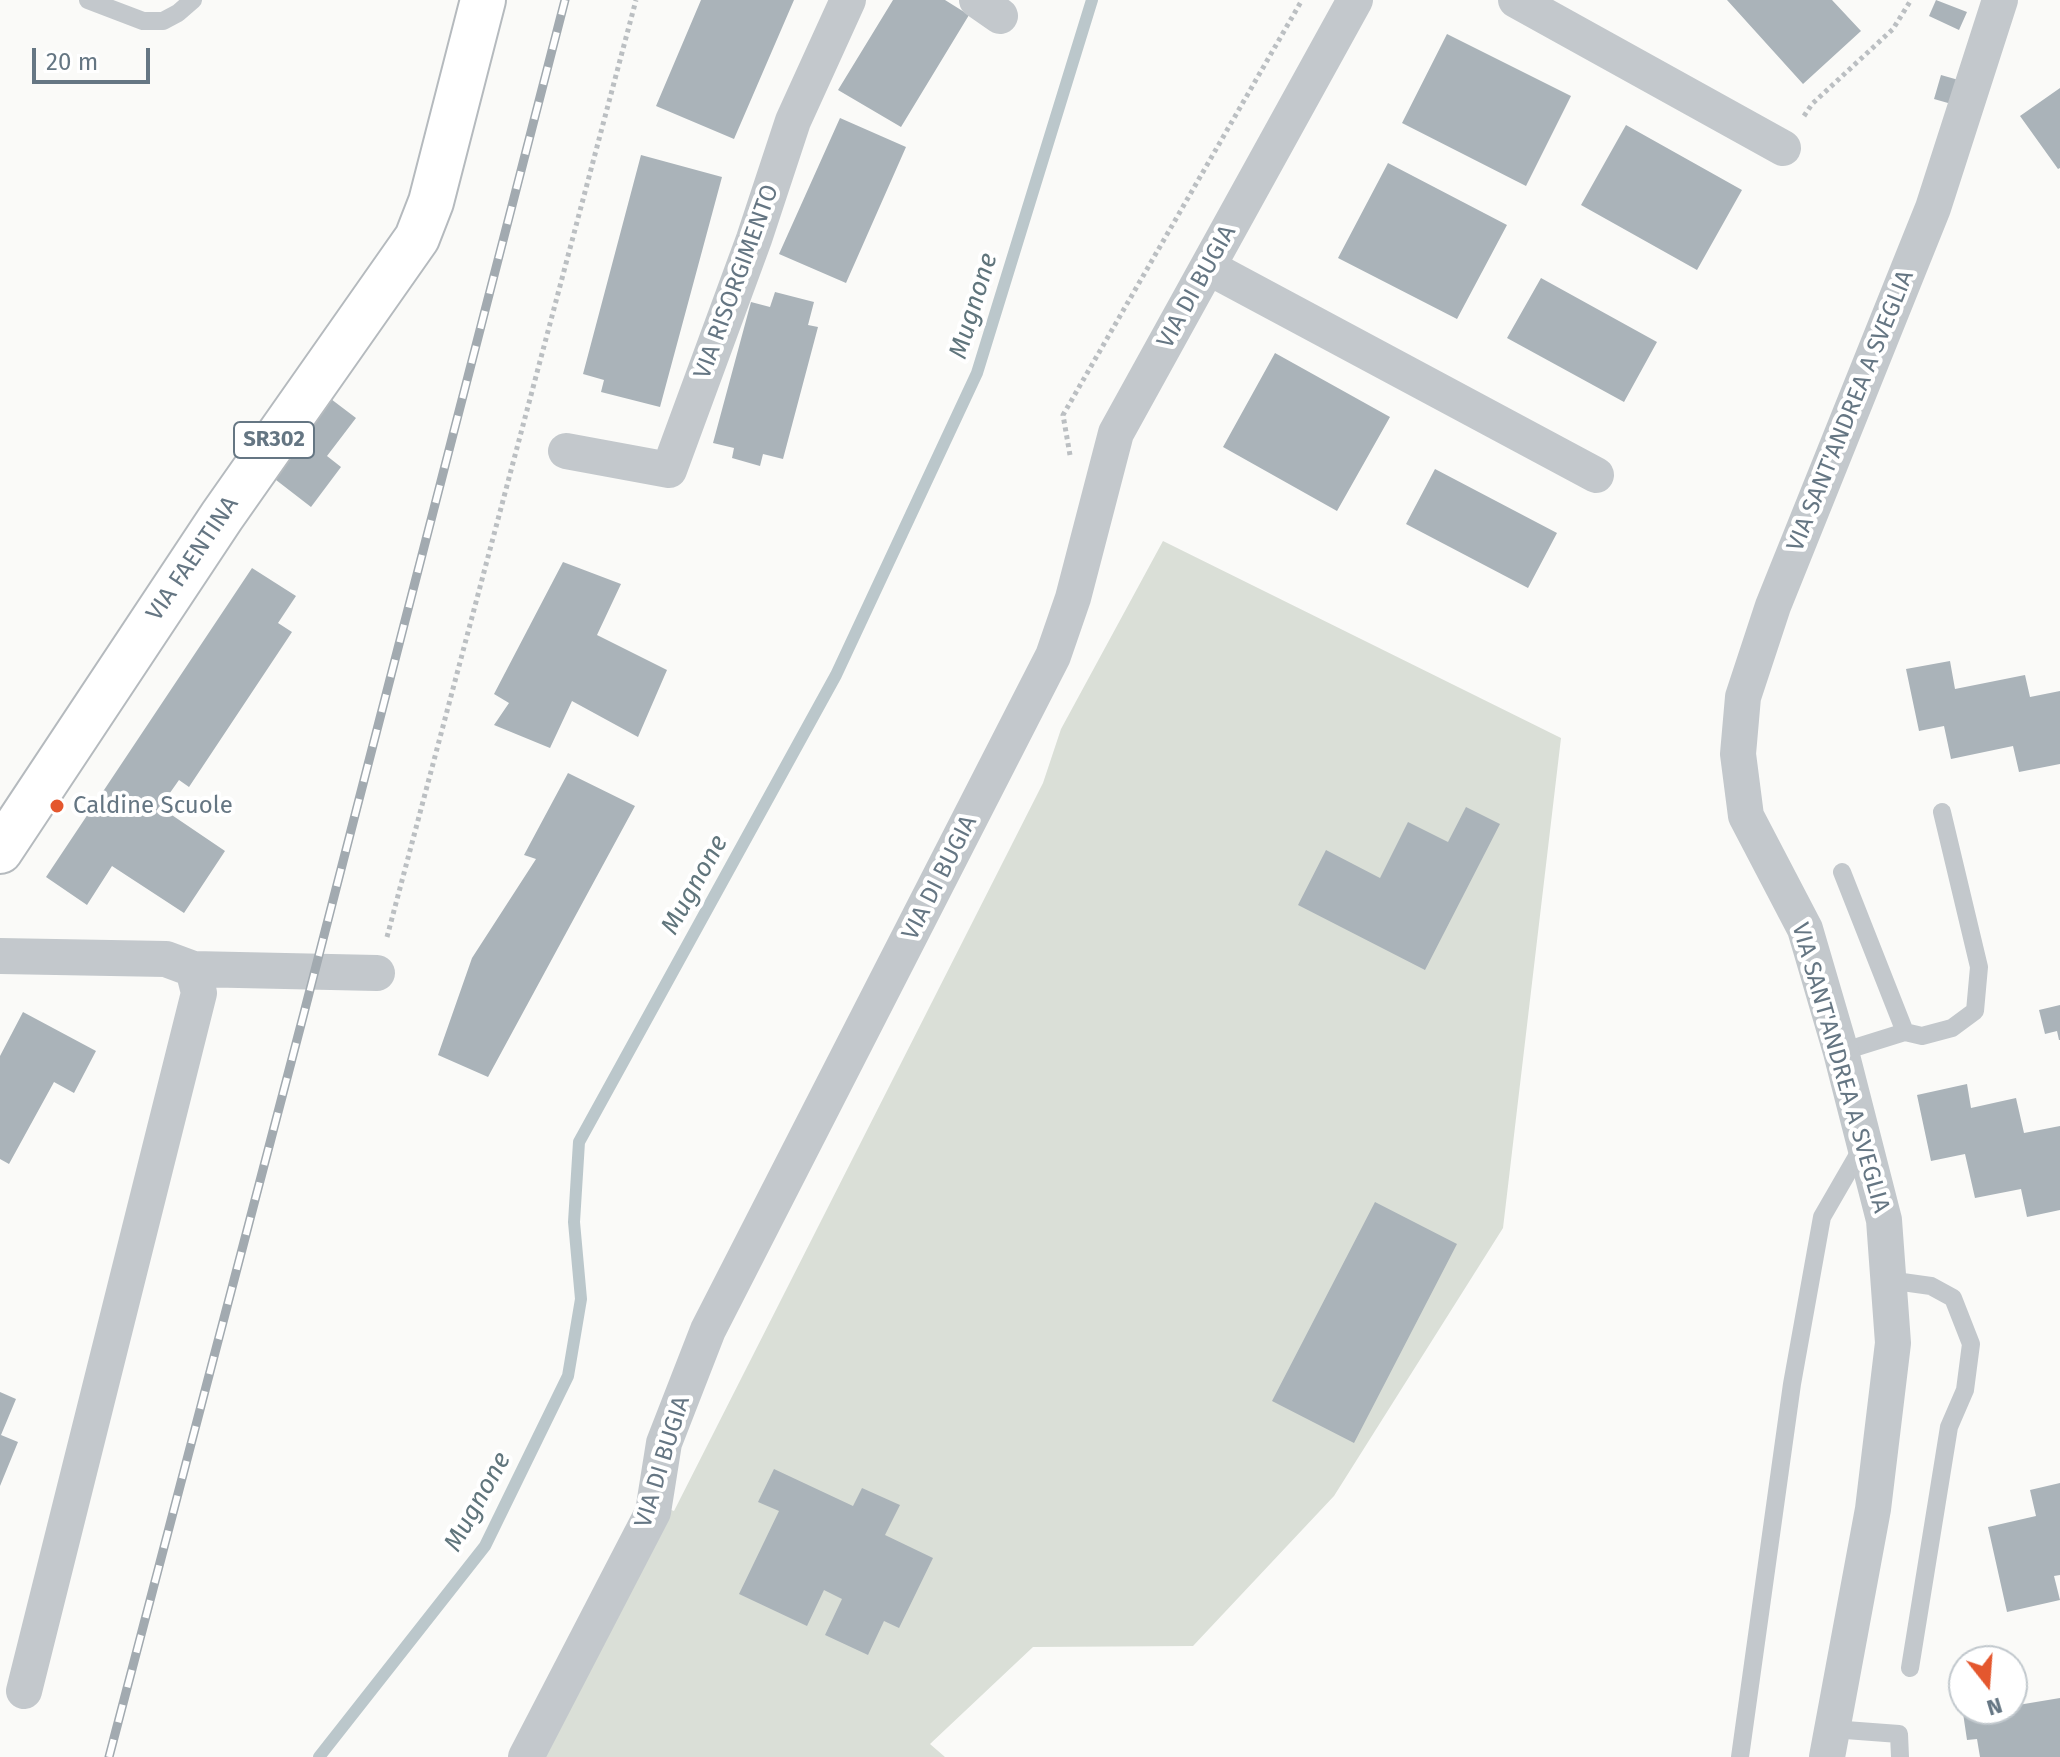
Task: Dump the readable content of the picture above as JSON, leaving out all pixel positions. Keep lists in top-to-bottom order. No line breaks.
{"streets":{"main road":["SR302","VIA FAENTINA"],"street":["VIA RISORGIMENTO","VIA DI BUGIA","VIA SANT'ANDREA A SVEGLIA"]},"water":["Mugnone"],"places":["Caldine Scuole"],"scale_bar":"20 m","north":"bottom"}
